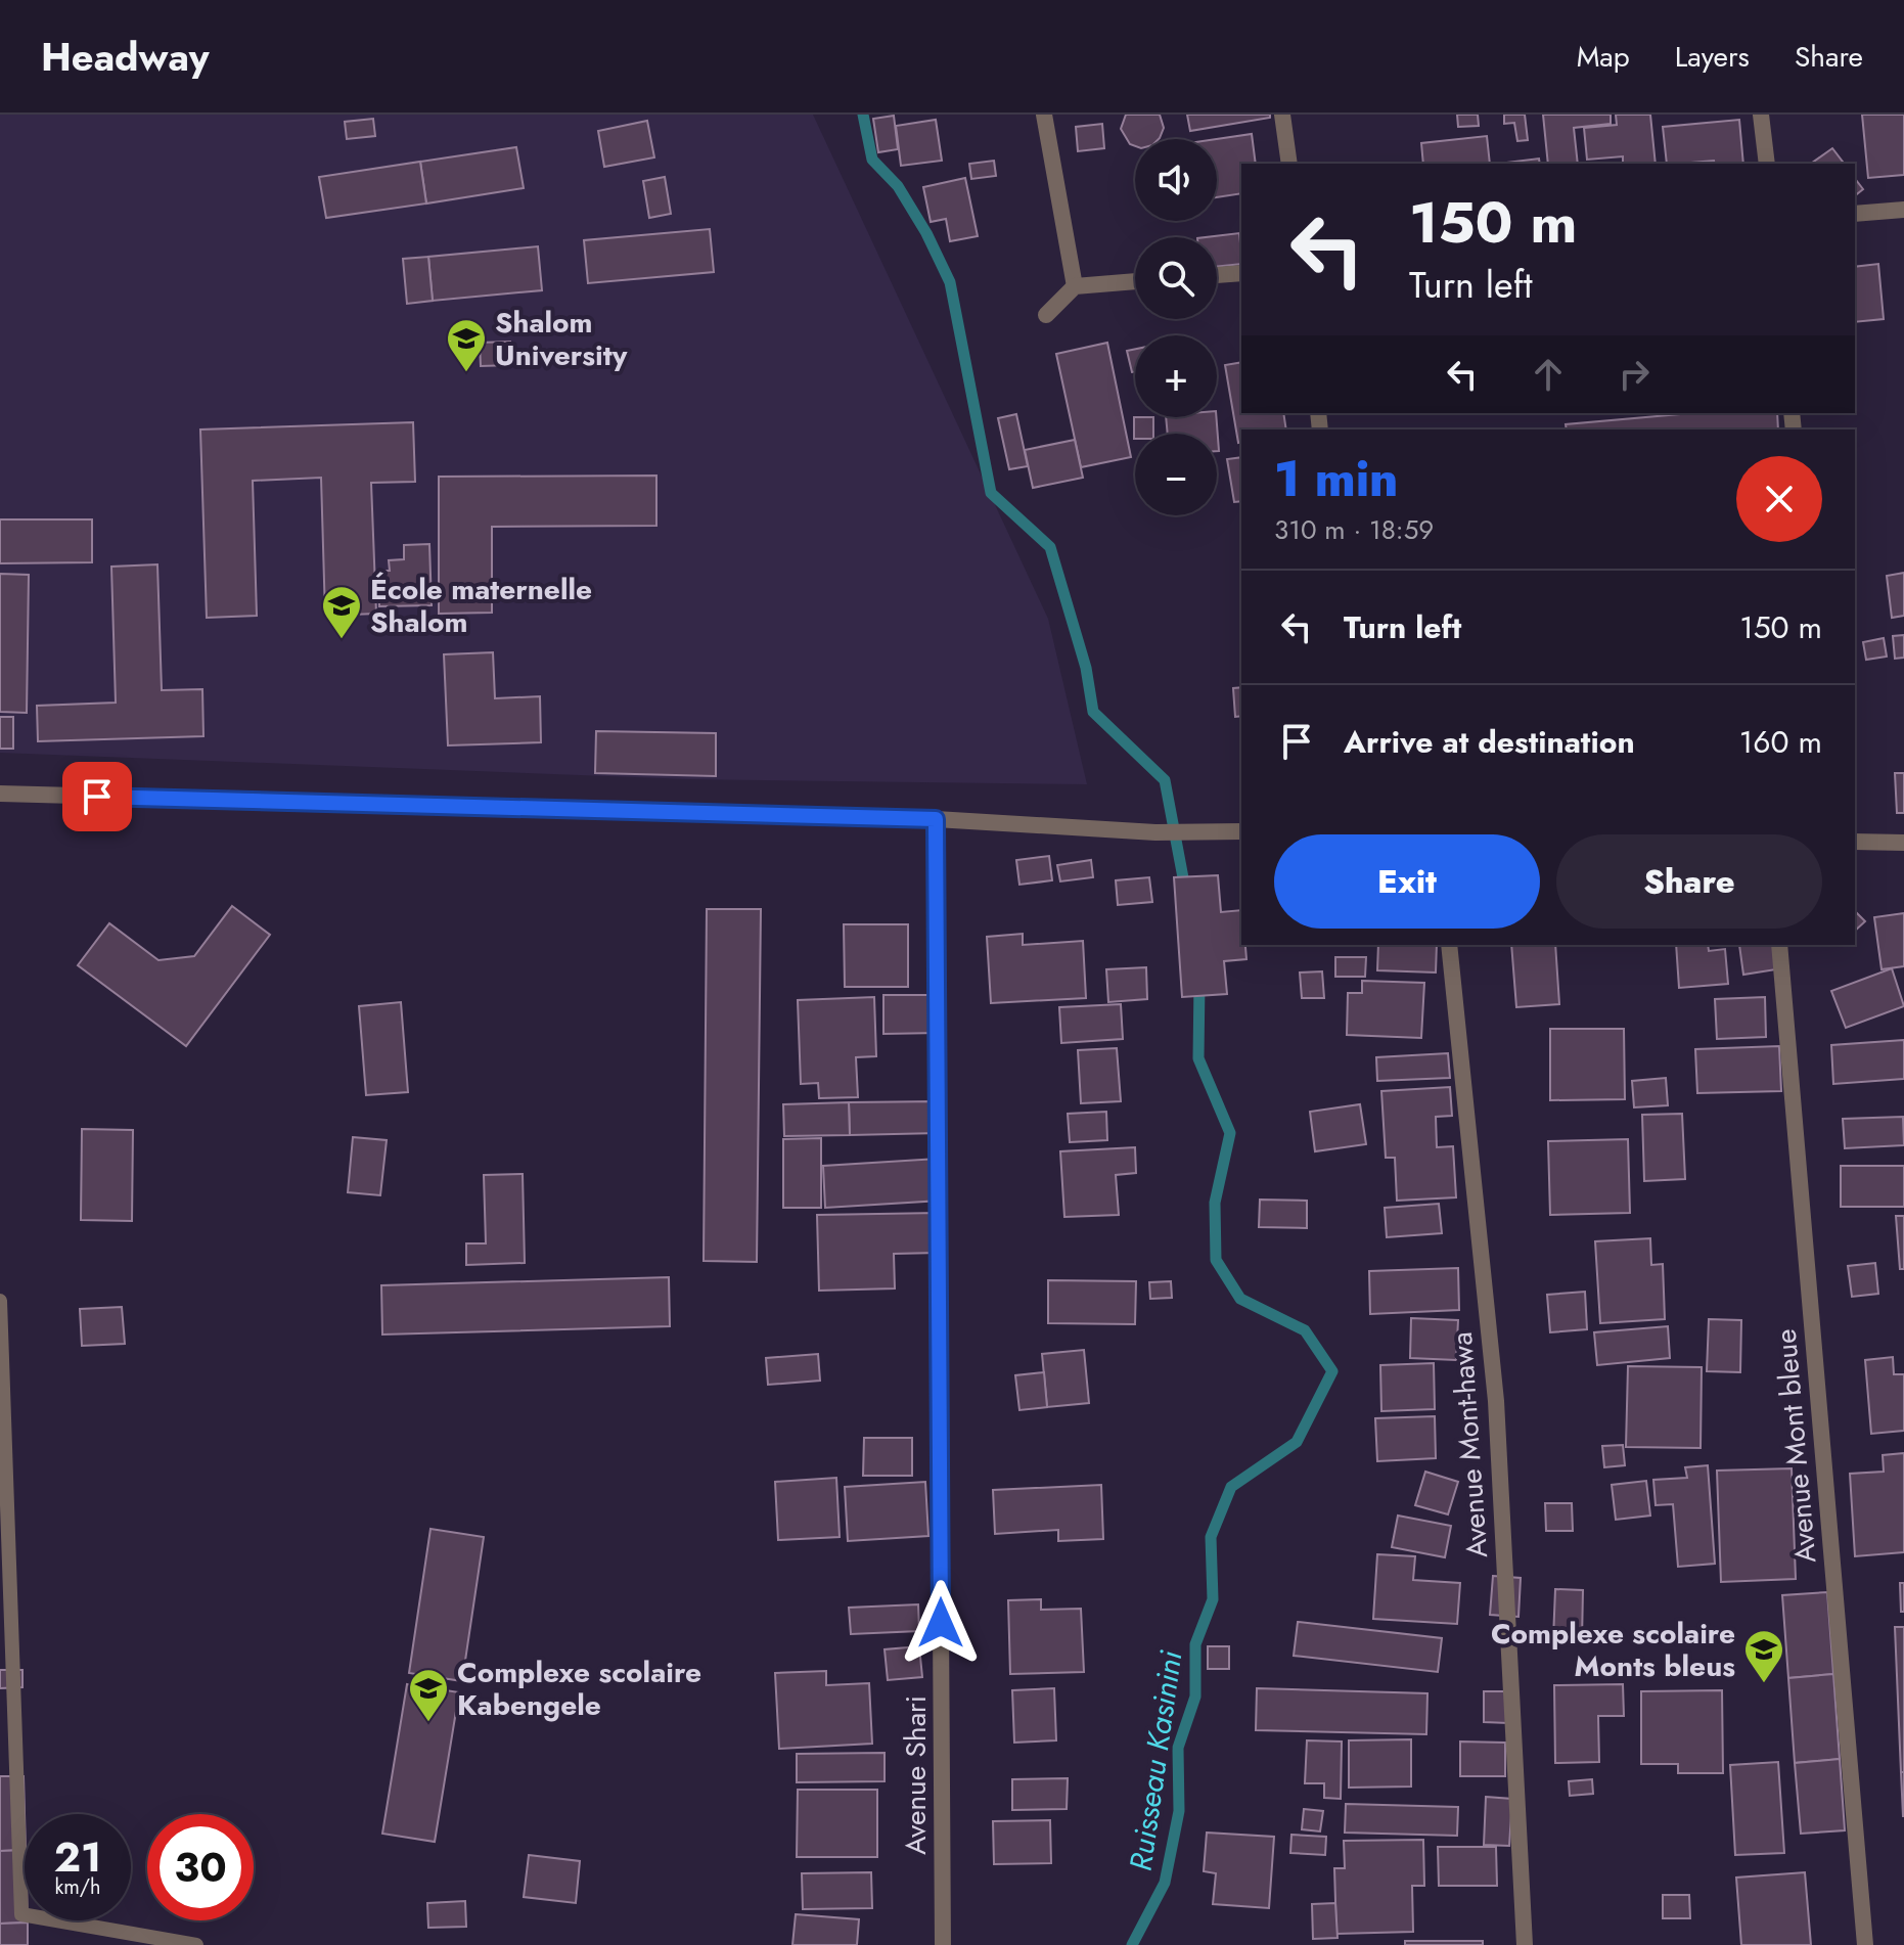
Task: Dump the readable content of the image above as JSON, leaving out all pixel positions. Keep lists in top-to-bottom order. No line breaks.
{"streets":{"street":["Avenue Mont-hawa","Avenue Mont bleue","Avenue Shari"]},"water":["Ruisseau Kasinini"],"places":{"school or university":["Shalom University","École maternelle Shalom","Complexe scolaire Monts bleus","Complexe scolaire Kabengele"]},"page":{"header":"Headway","nav":["Map","Layers","Share"],"map_buttons":["+","−"],"turn":["150 m","Turn left"],"heading":["1 min","310 m · 18:59"],"list":[{"name":"Turn left","value":"150 m"},{"name":"Arrive at destination","value":"160 m"}],"buttons":["Exit","Share"],"speed":"21 km/h","limit":"30"}}
